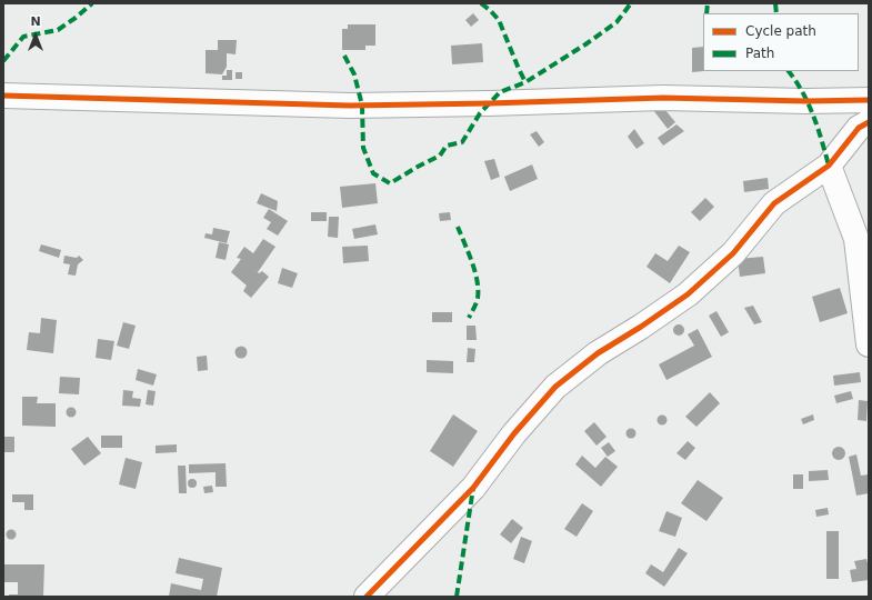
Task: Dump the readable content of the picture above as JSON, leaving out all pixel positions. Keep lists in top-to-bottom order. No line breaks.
{"legend":["Cycle path","Path"],"north":"top"}
